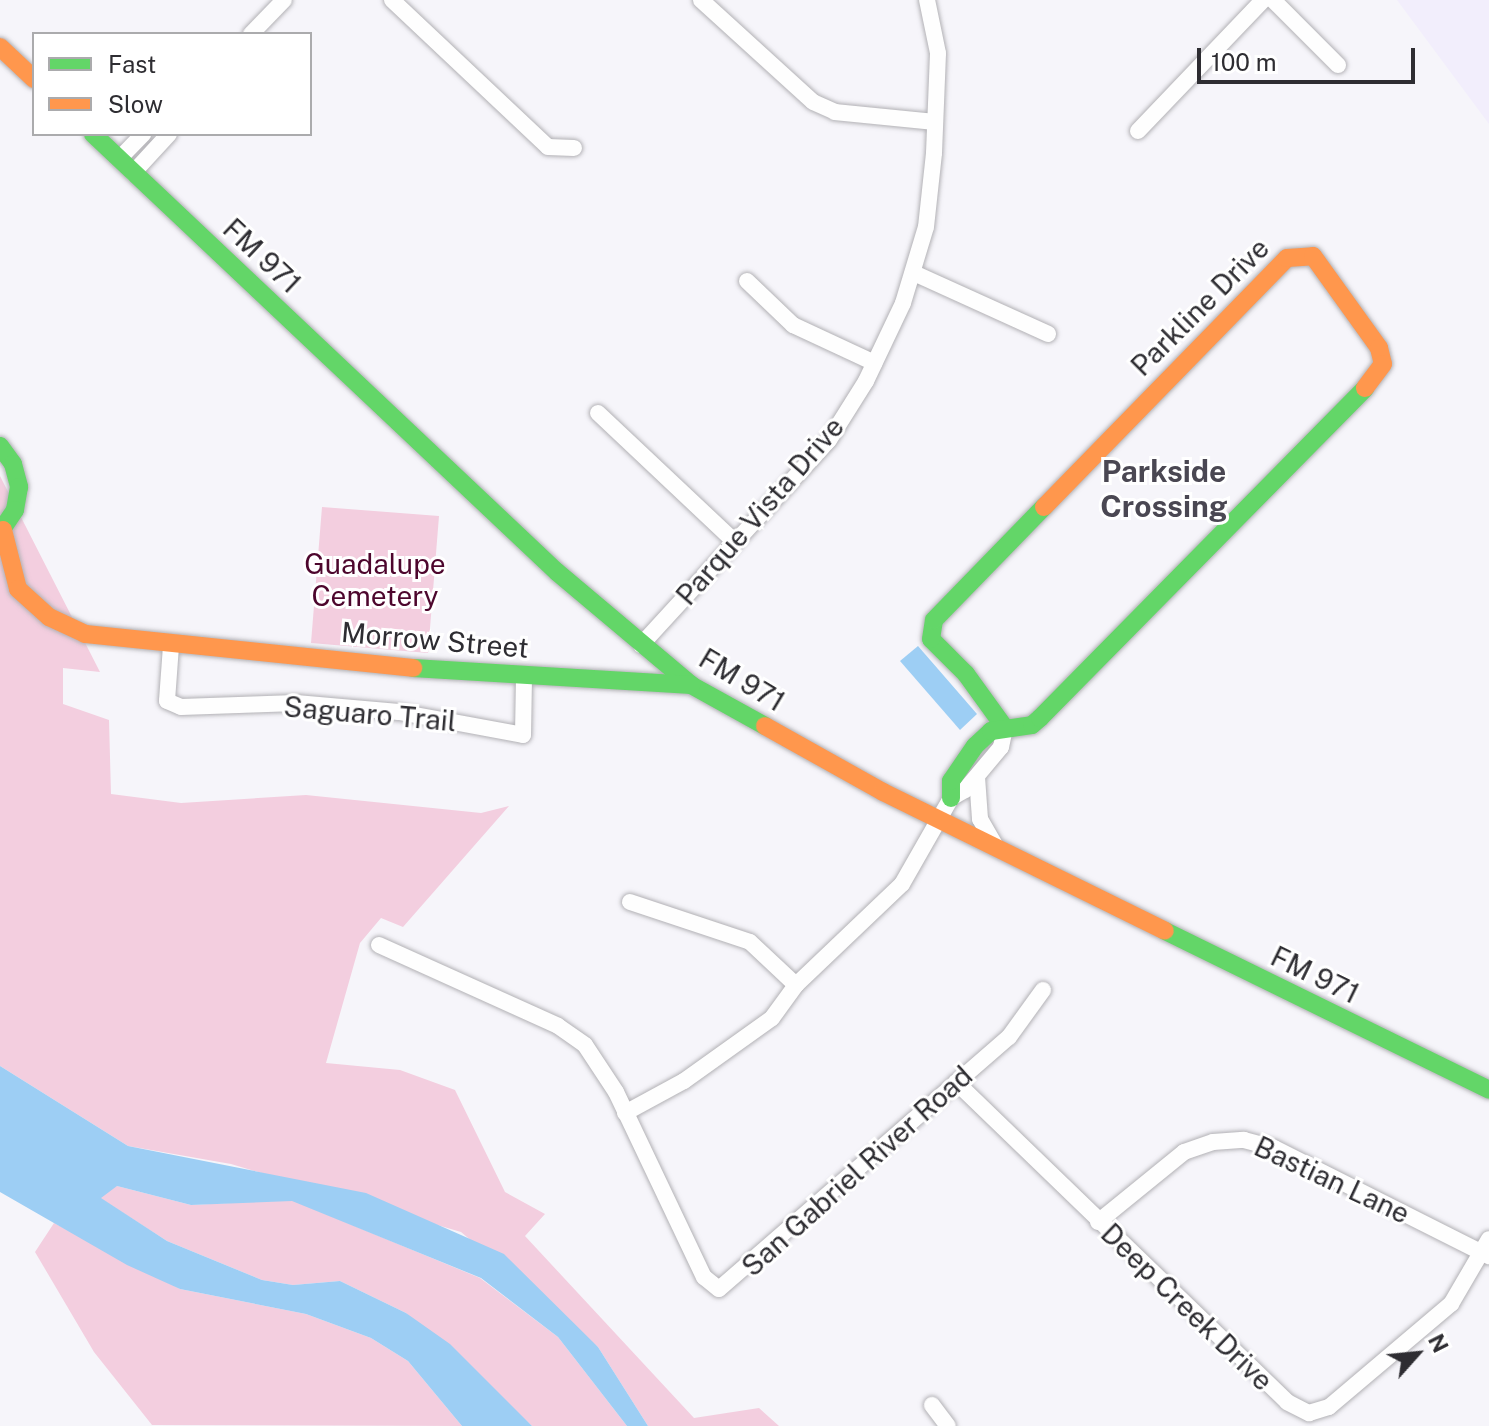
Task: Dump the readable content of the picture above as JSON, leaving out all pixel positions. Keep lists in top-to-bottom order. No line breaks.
{"streets":{"street":["FM 971","Parkline Drive","Parque Vista Drive","Morrow Street","Saguaro Trail","San Gabriel River Road","Bastian Lane","Deep Creek Drive"]},"crossings":[["FM 971","Parkline Drive"],["FM 971","Parque Vista Drive"],["FM 971","Morrow Street"],["Parkline Drive","San Gabriel River Road"],["Morrow Street","Saguaro Trail"],["San Gabriel River Road","Deep Creek Drive"],["Bastian Lane","Deep Creek Drive"]],"districts":["Parkside Crossing"],"parks":["Guadalupe Cemetery"],"legend":["Fast","Slow"],"scale_bar":"100 m","north":"top right"}
